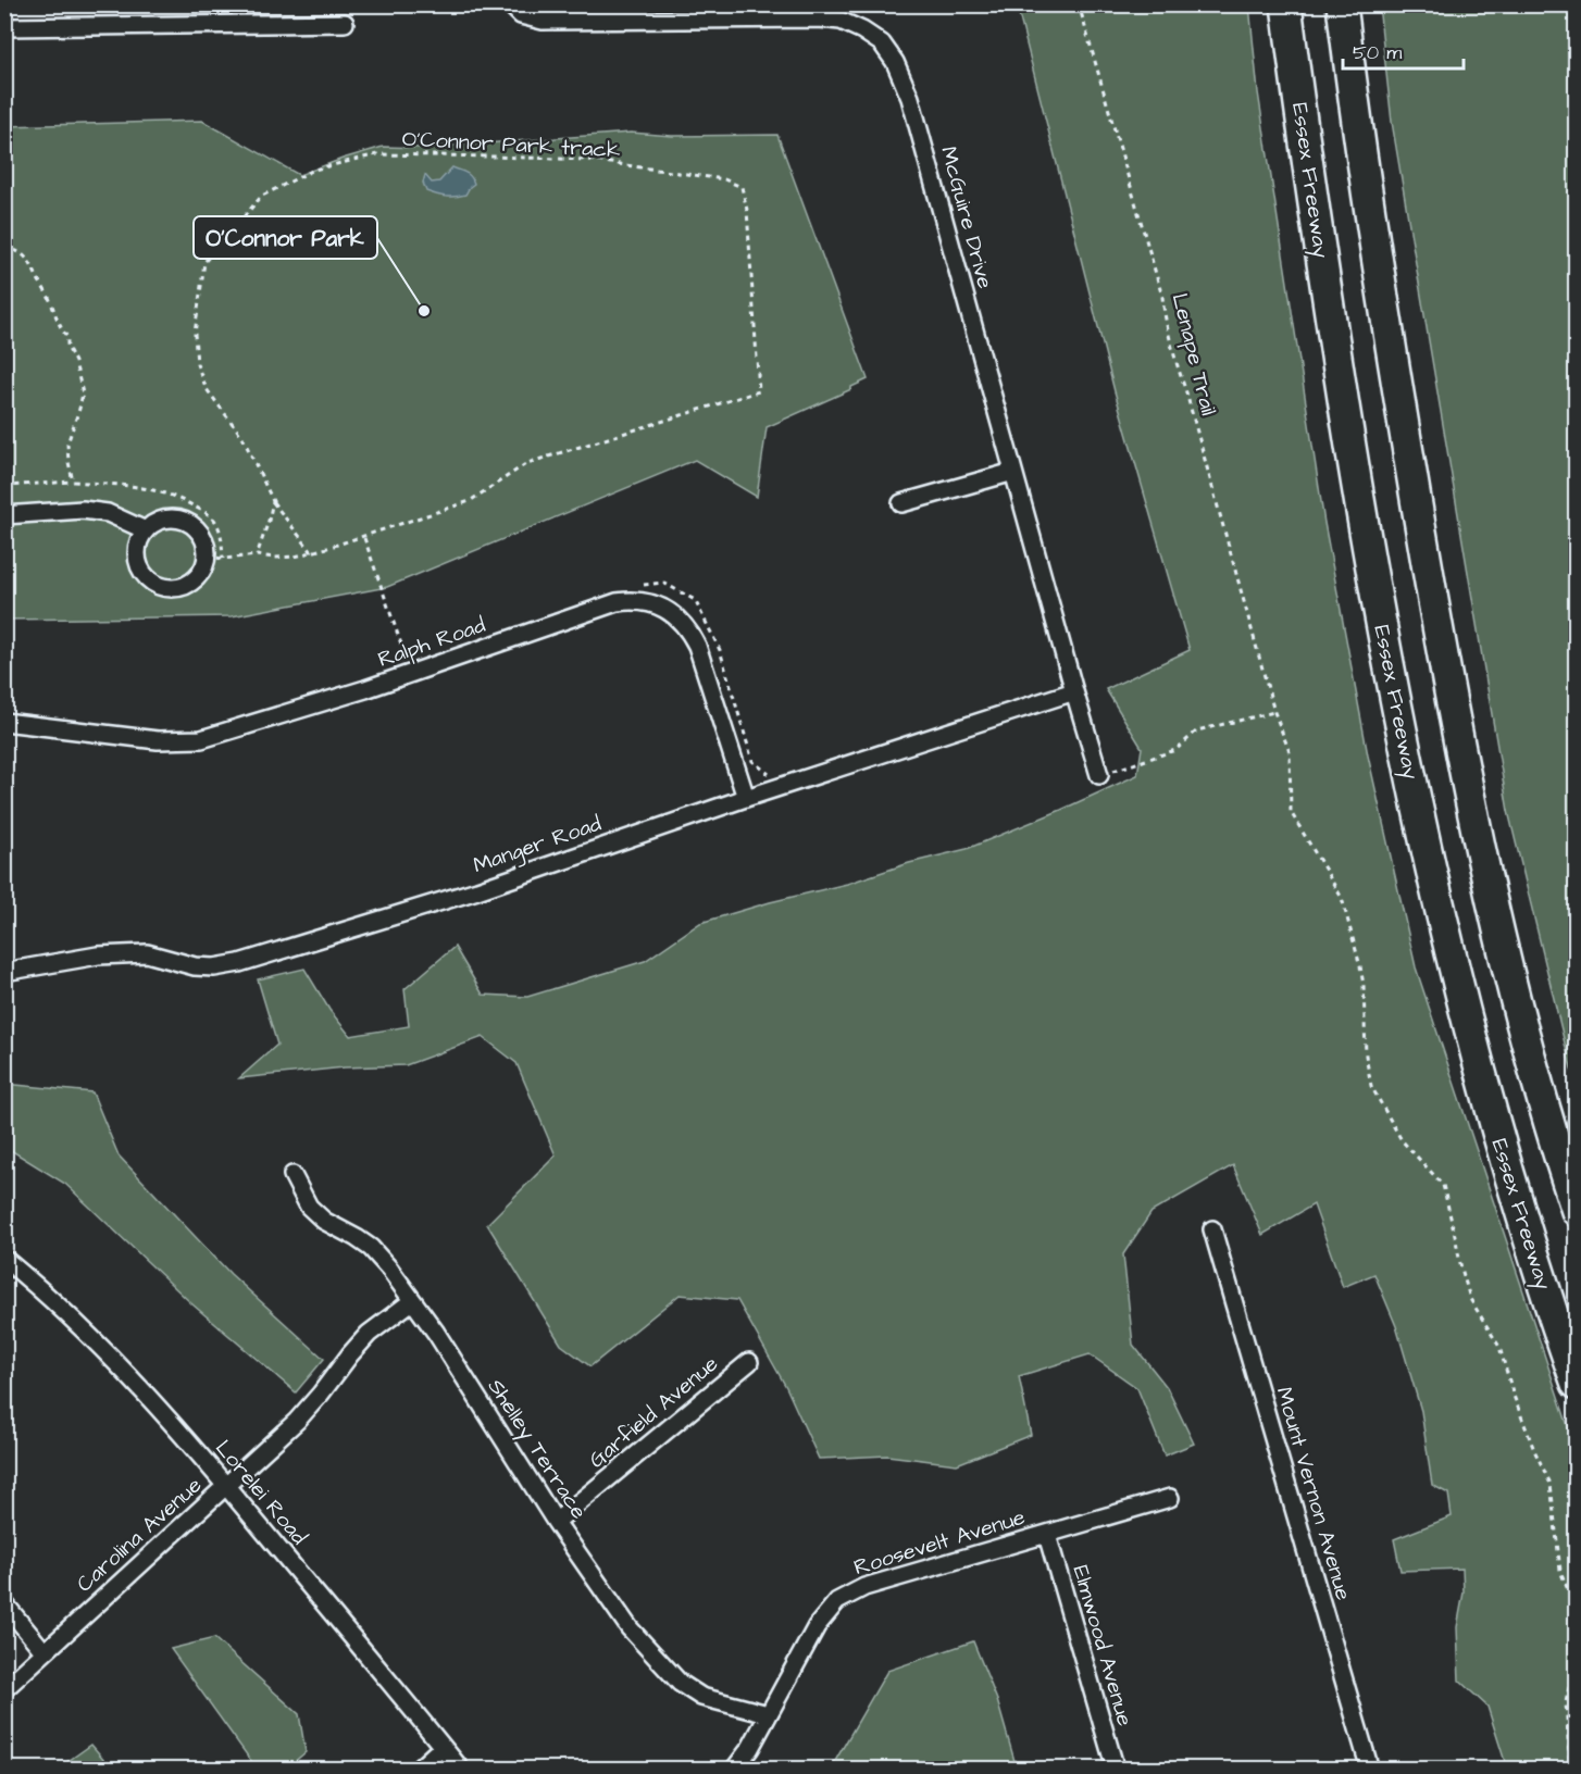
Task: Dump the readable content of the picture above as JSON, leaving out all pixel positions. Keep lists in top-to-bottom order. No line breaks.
{"streets":{"highway":["Essex Freeway"],"street":["McGuire Drive","Ralph Road","Manger Road","Garfield Avenue","Shelley Terrace","Lorelei Road","Mount Vernon Avenue","Carolina Avenue","Roosevelt Avenue","Elmwood Avenue"],"path":["O'Connor Park track","Lenape Trail"]},"crossings":[["McGuire Drive","Manger Road"],["Ralph Road","Manger Road"],["Garfield Avenue","Shelley Terrace"],["Shelley Terrace","Carolina Avenue"],["Shelley Terrace","Roosevelt Avenue"],["Lorelei Road","Carolina Avenue"],["Roosevelt Avenue","Elmwood Avenue"]],"places":["O'Connor Park"],"scale_bar":"50 m"}
